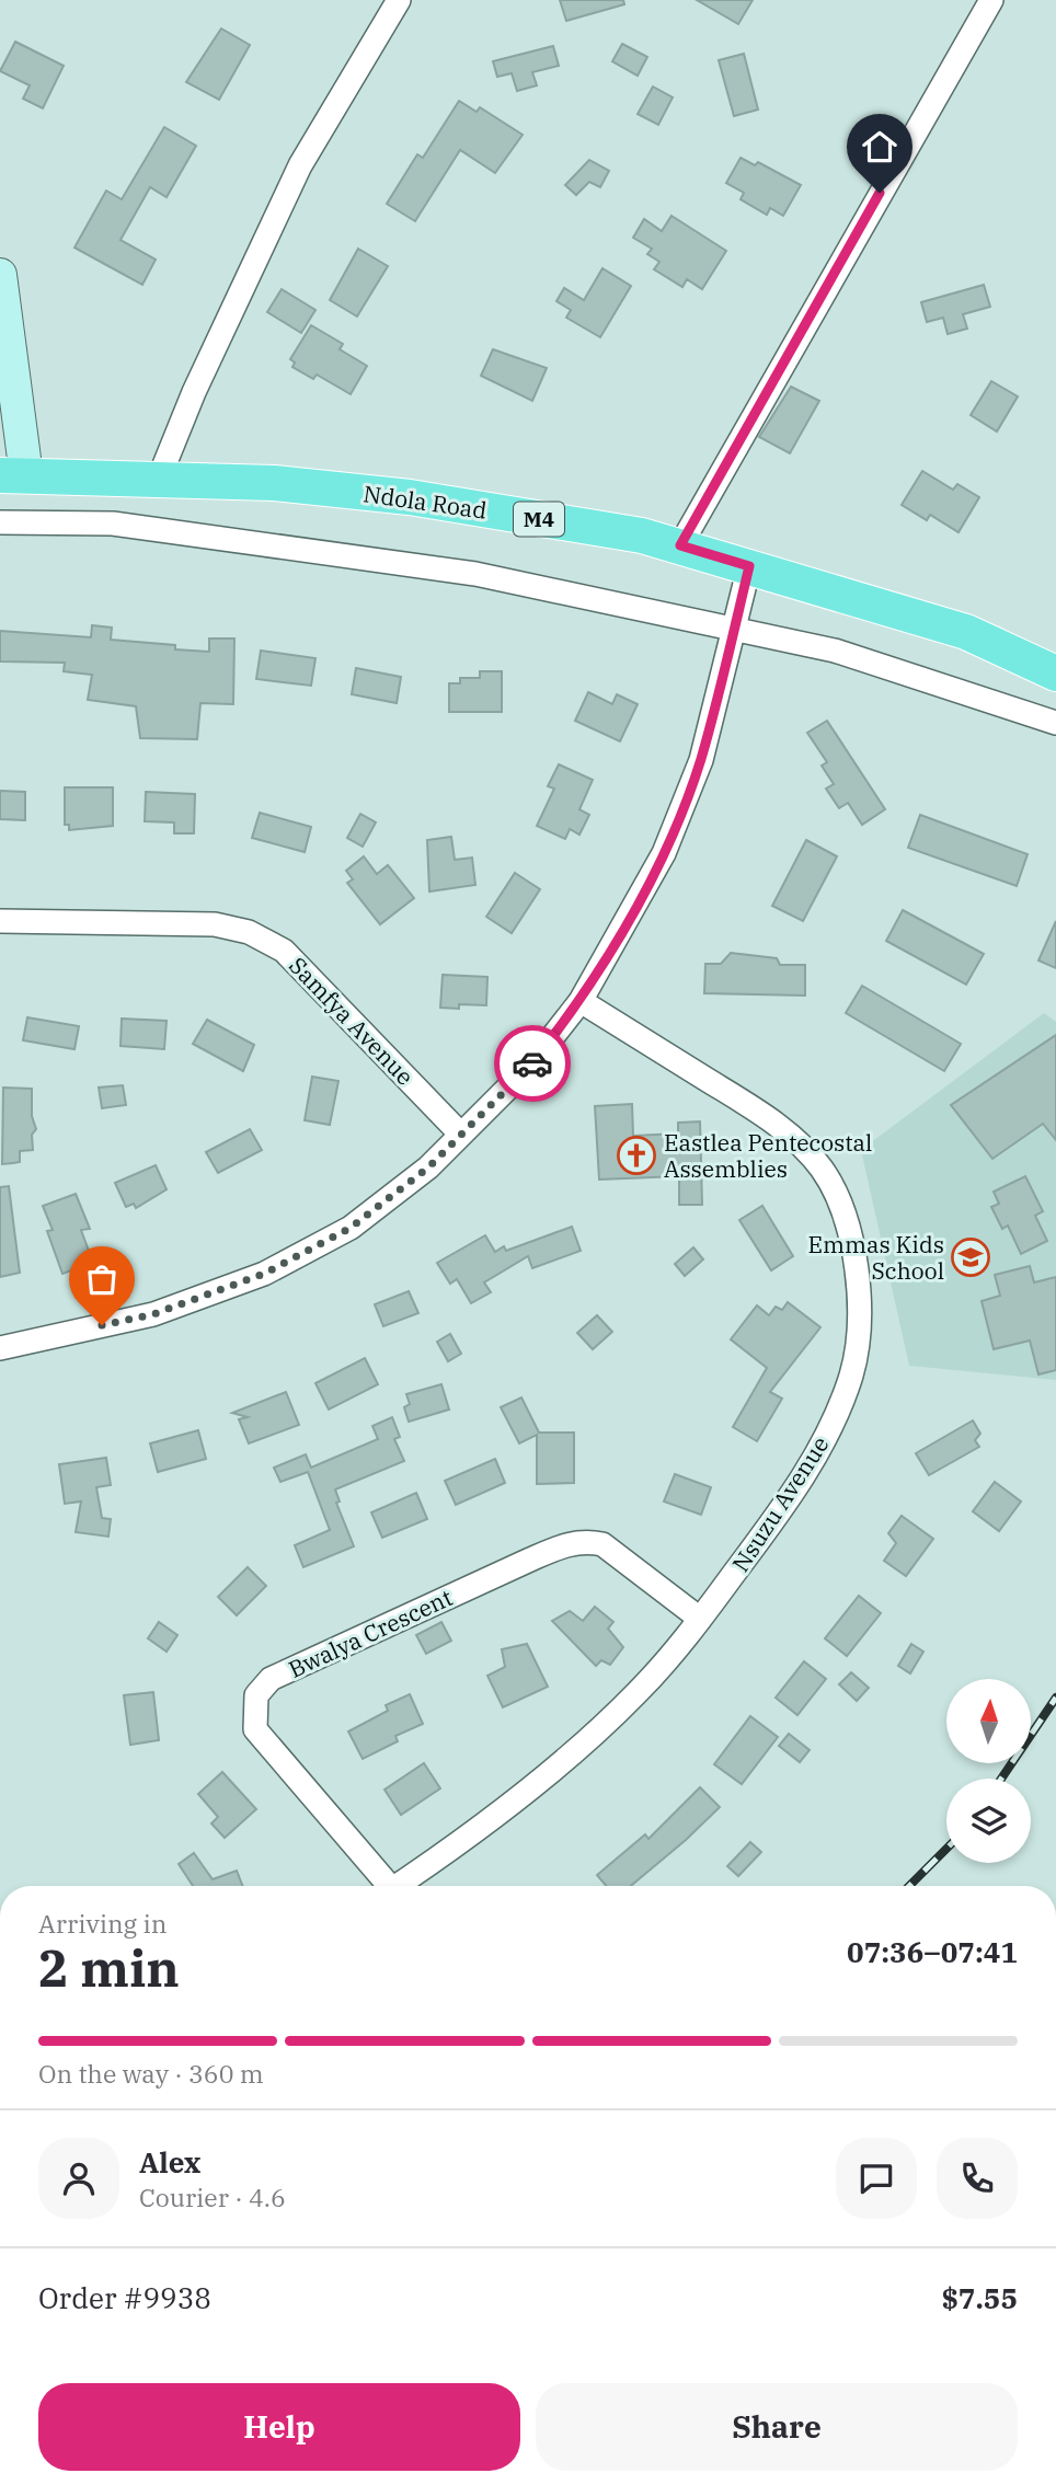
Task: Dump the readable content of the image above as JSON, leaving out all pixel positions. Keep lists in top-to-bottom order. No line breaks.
{"streets":{"main road":["Ndola Road","M4"],"street":["Samfya Avenue","Nsuzu Avenue","Bwalya Crescent"]},"crossings":[["Nsuzu Avenue","Bwalya Crescent"]],"places":{"church":["Eastlea Pentecostal Assemblies"],"school or university":["Emmas Kids School"]},"north":"top","page":{"heading":["2 min","Arriving in","07:36–07:41"],"panel":["Alex","Courier · 4.6","Order #9938","$7.55"],"bar":"On the way · 360 m","buttons":["Help","Share"]}}
